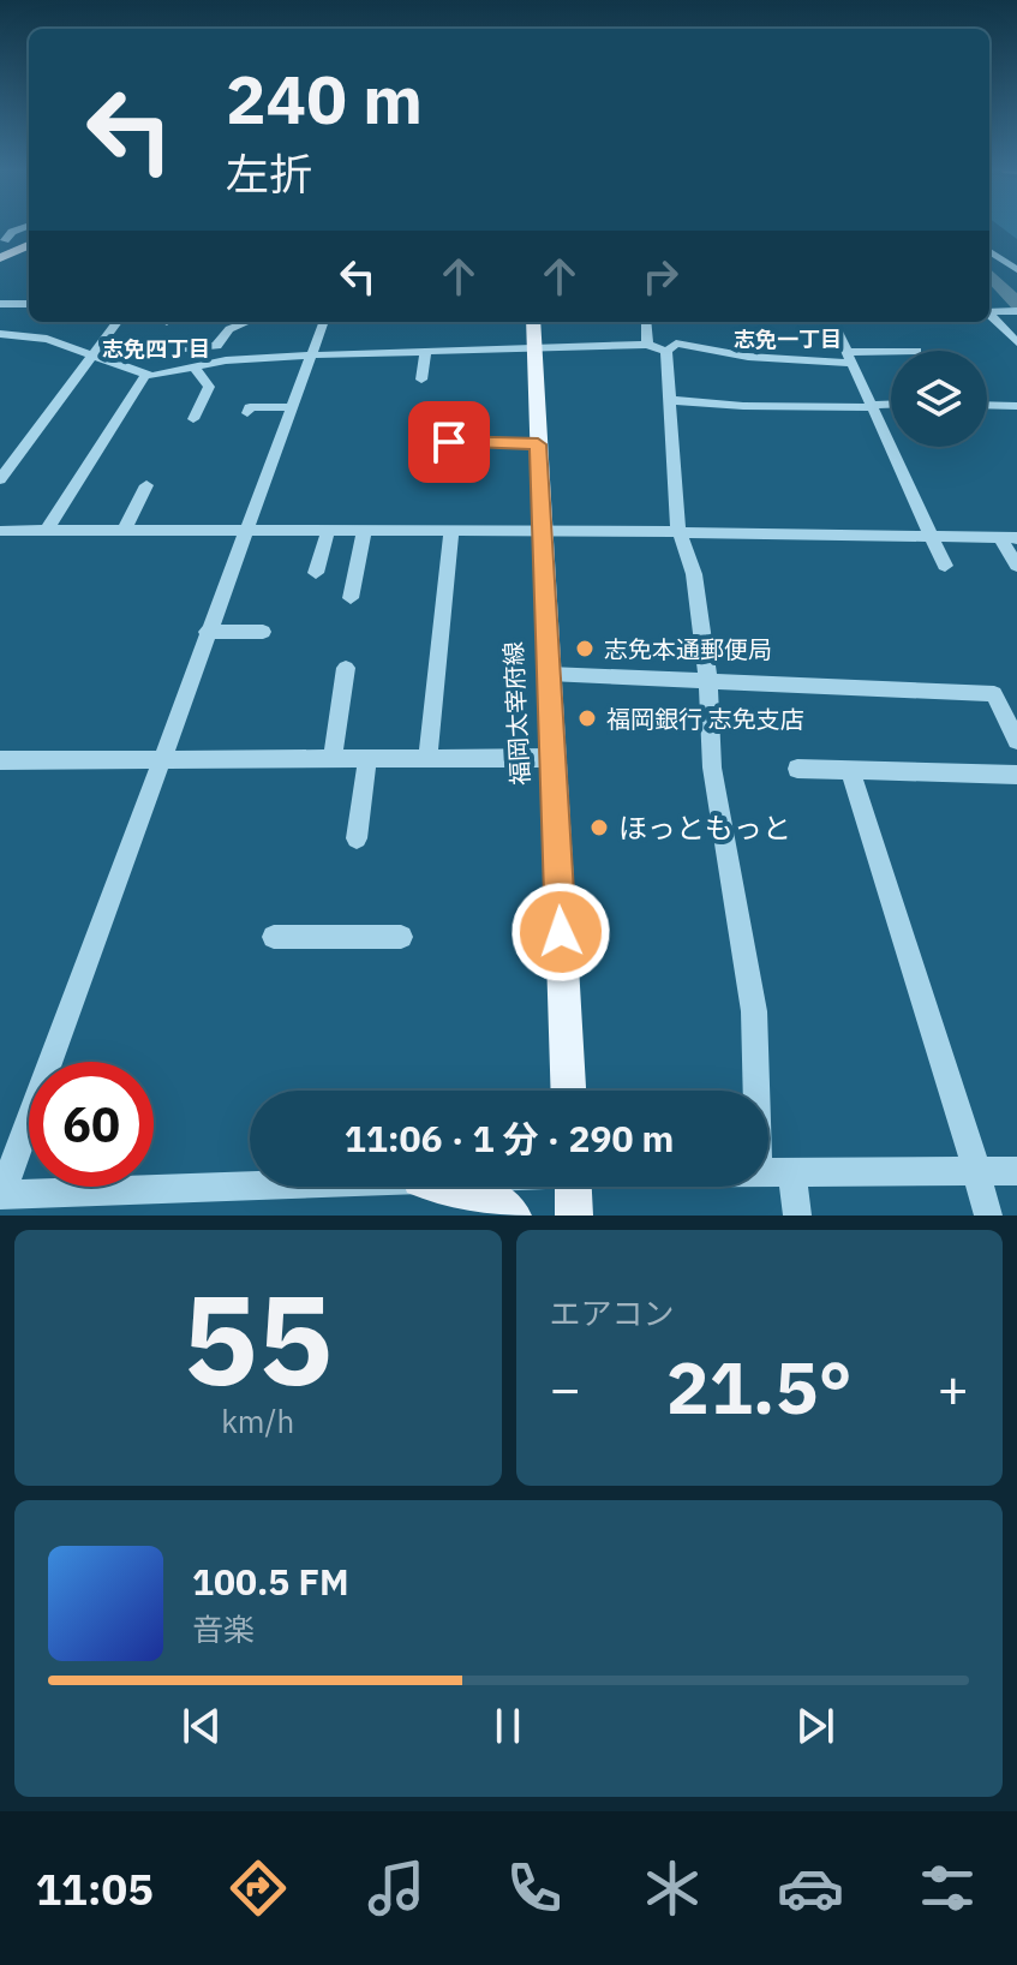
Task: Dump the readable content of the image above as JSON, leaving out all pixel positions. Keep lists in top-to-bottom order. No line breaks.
{"streets":{"main road":["福岡太宰府線"]},"districts":["志免一丁目","志免四丁目"],"places":["志免本通郵便局","福岡銀行 志免支店","ほっともっと"],"page":{"turn":["240 m","左折"],"limit":"60","trip":"11:06 · 1 分 · 290 m","tile":[["55","km/h"],"エアコン"],"heat":["−","21.5°","+"],"song":["100.5 FM","音楽"],"tabs":"11:05"}}
